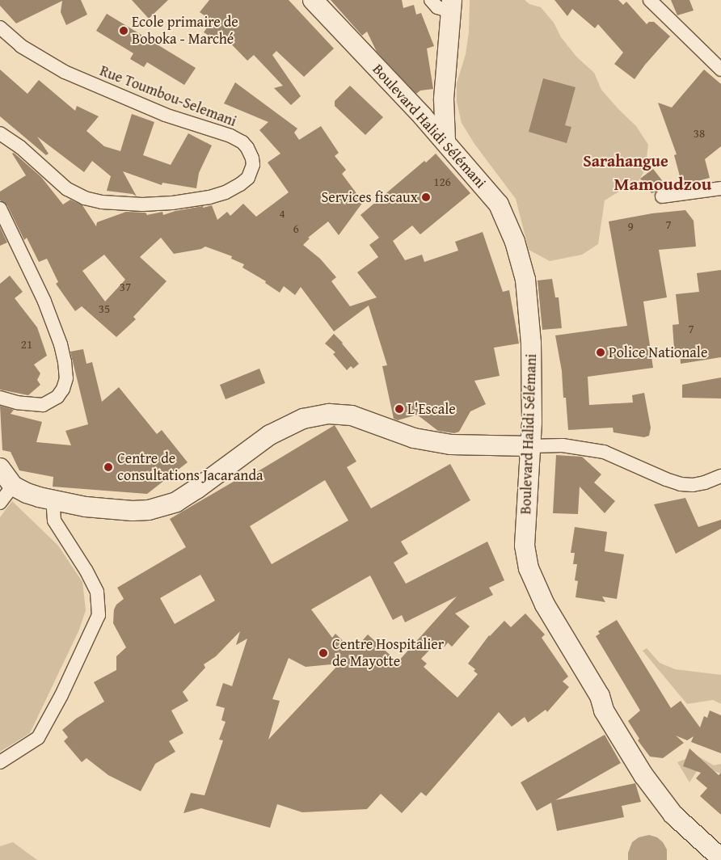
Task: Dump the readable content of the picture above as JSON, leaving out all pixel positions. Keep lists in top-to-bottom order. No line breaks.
{"streets":{"street":["Rue Toumbou-Selemani","Boulevard Halidi Sélémani"]},"districts":["Sarahangue","Mamoudzou"],"places":["Ecole primaire de Boboka - Marché","Services fiscaux","Police Nationale","L'Escale","Centre de consultations Jacaranda","Centre Hospitalier de Mayotte"],"house_numbers":["38","126","4","7","9","6","37","35","7","21"]}
